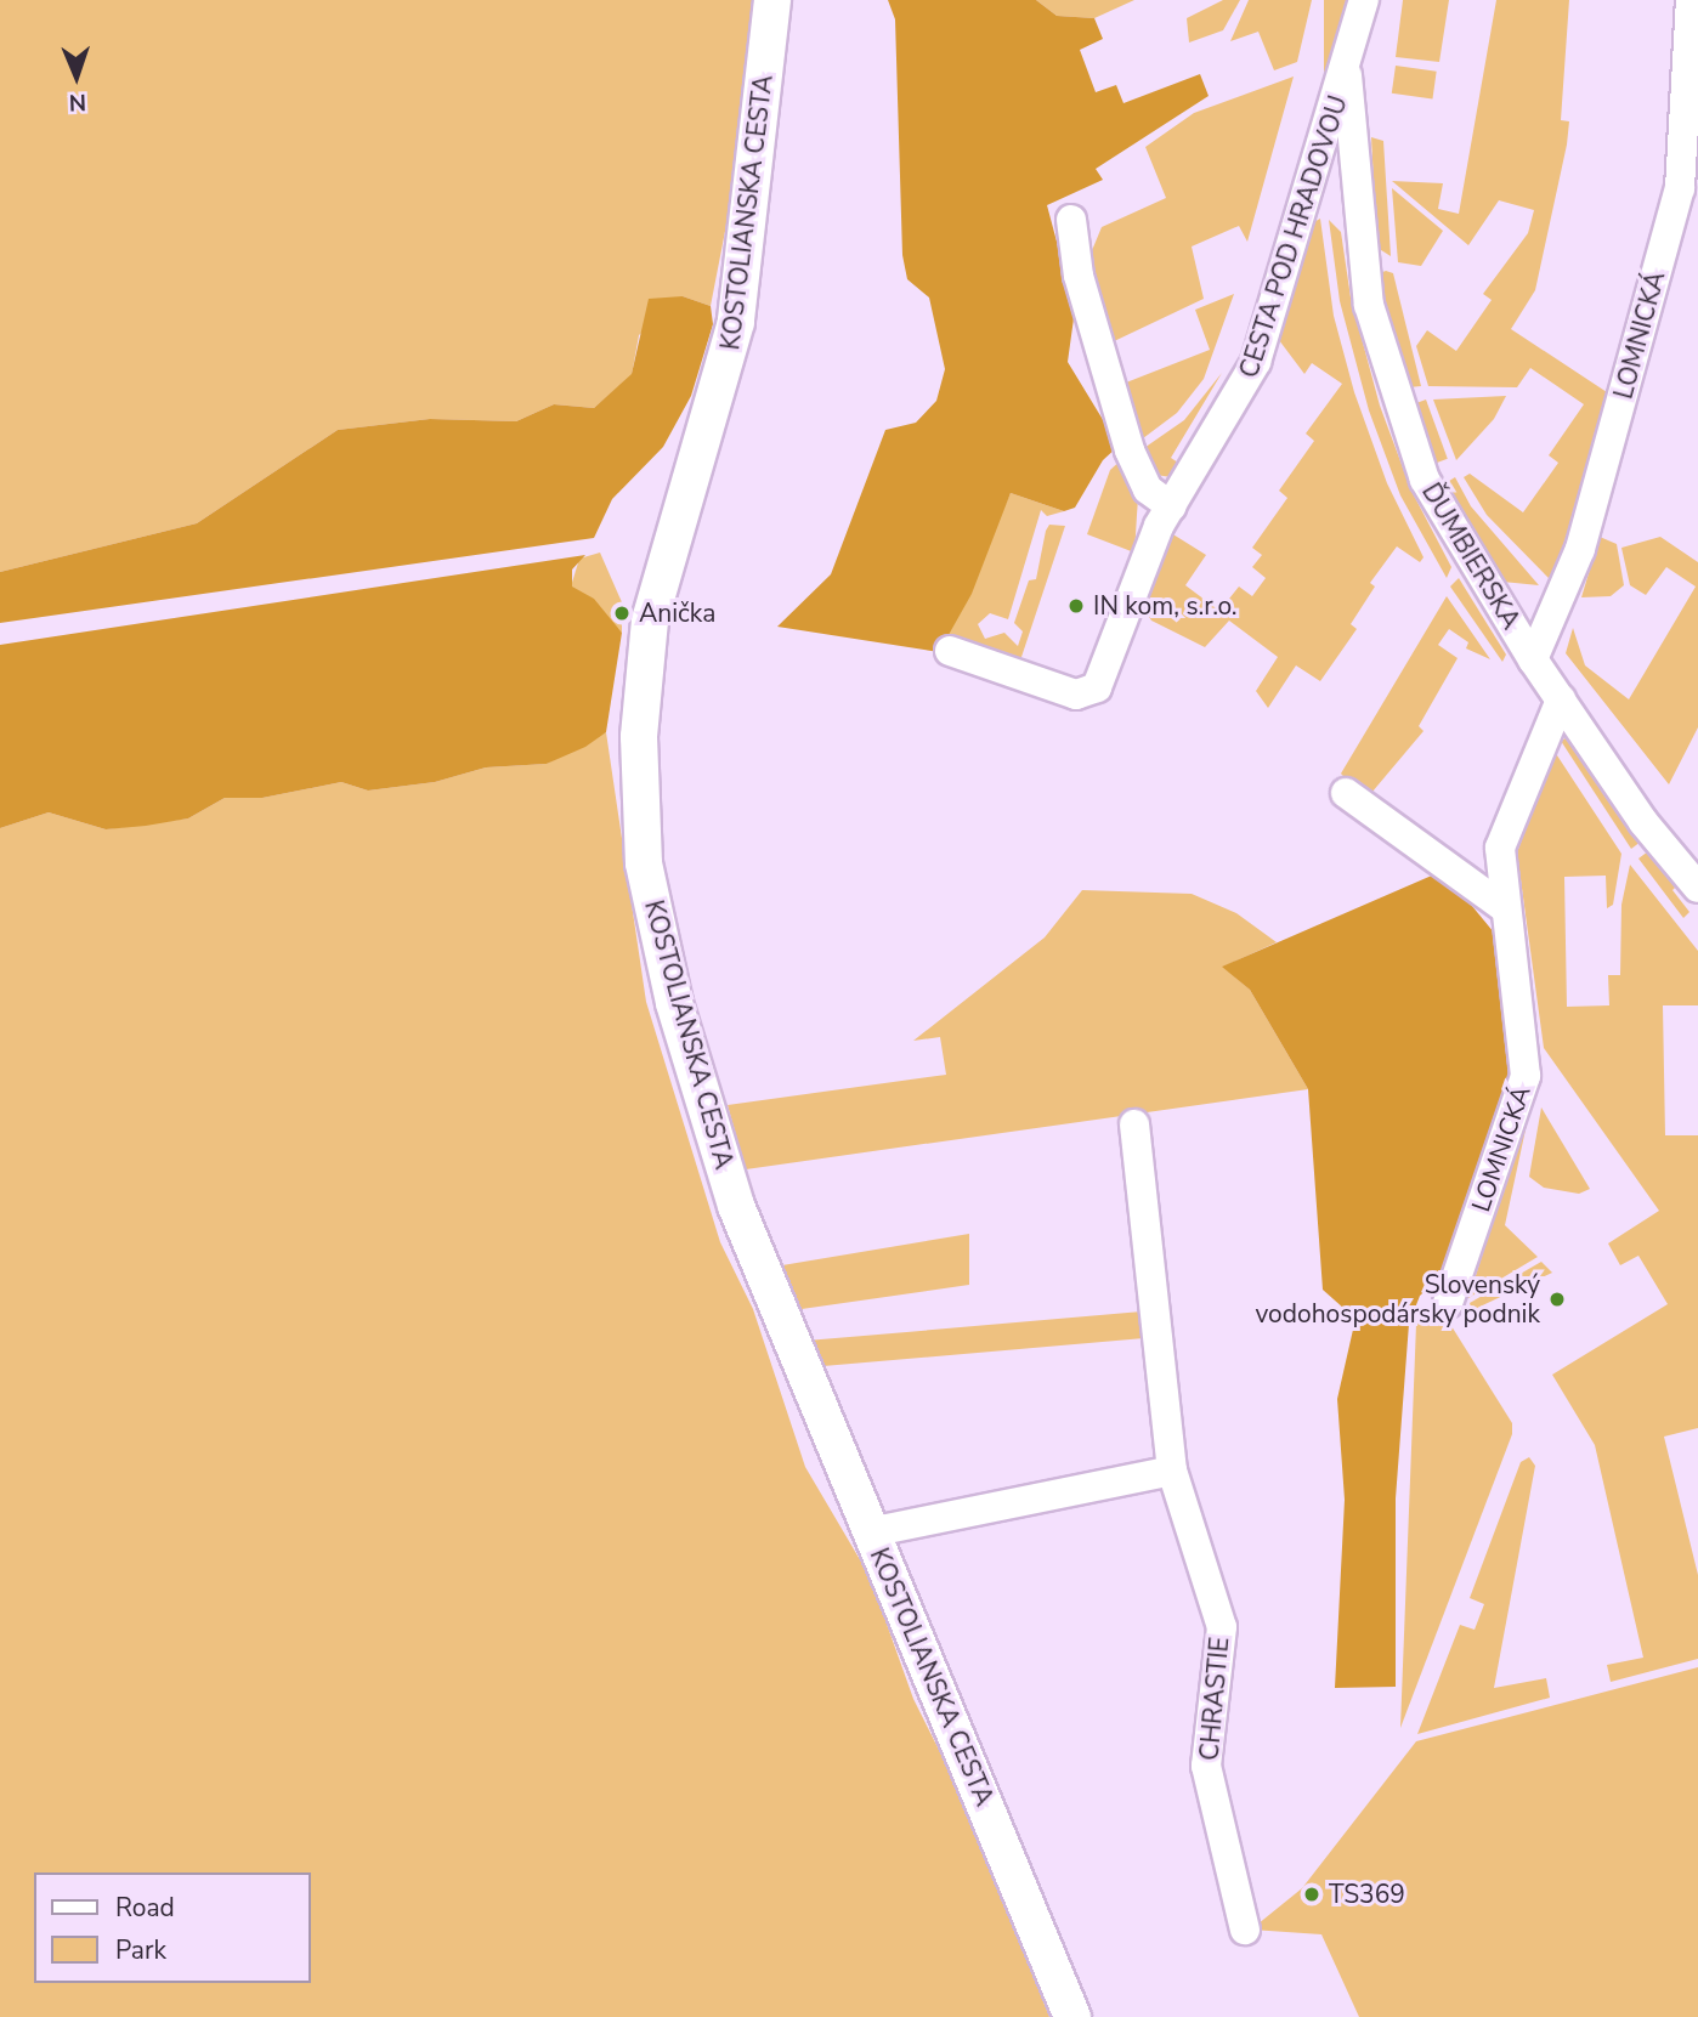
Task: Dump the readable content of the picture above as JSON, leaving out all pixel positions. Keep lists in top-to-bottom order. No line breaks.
{"streets":{"street":["KOSTOLIANSKA CESTA","CESTA POD HRADOVOU","LOMNICKÁ","ĎUMBIERSKA","CHRASTIE"]},"crossings":[["CESTA POD HRADOVOU","ĎUMBIERSKA"],["LOMNICKÁ","ĎUMBIERSKA"]],"places":["IN kom, s.r.o.","Anička","Slovenský vodohospodársky podnik","TS369"],"legend":["Road","Park"],"north":"bottom"}
